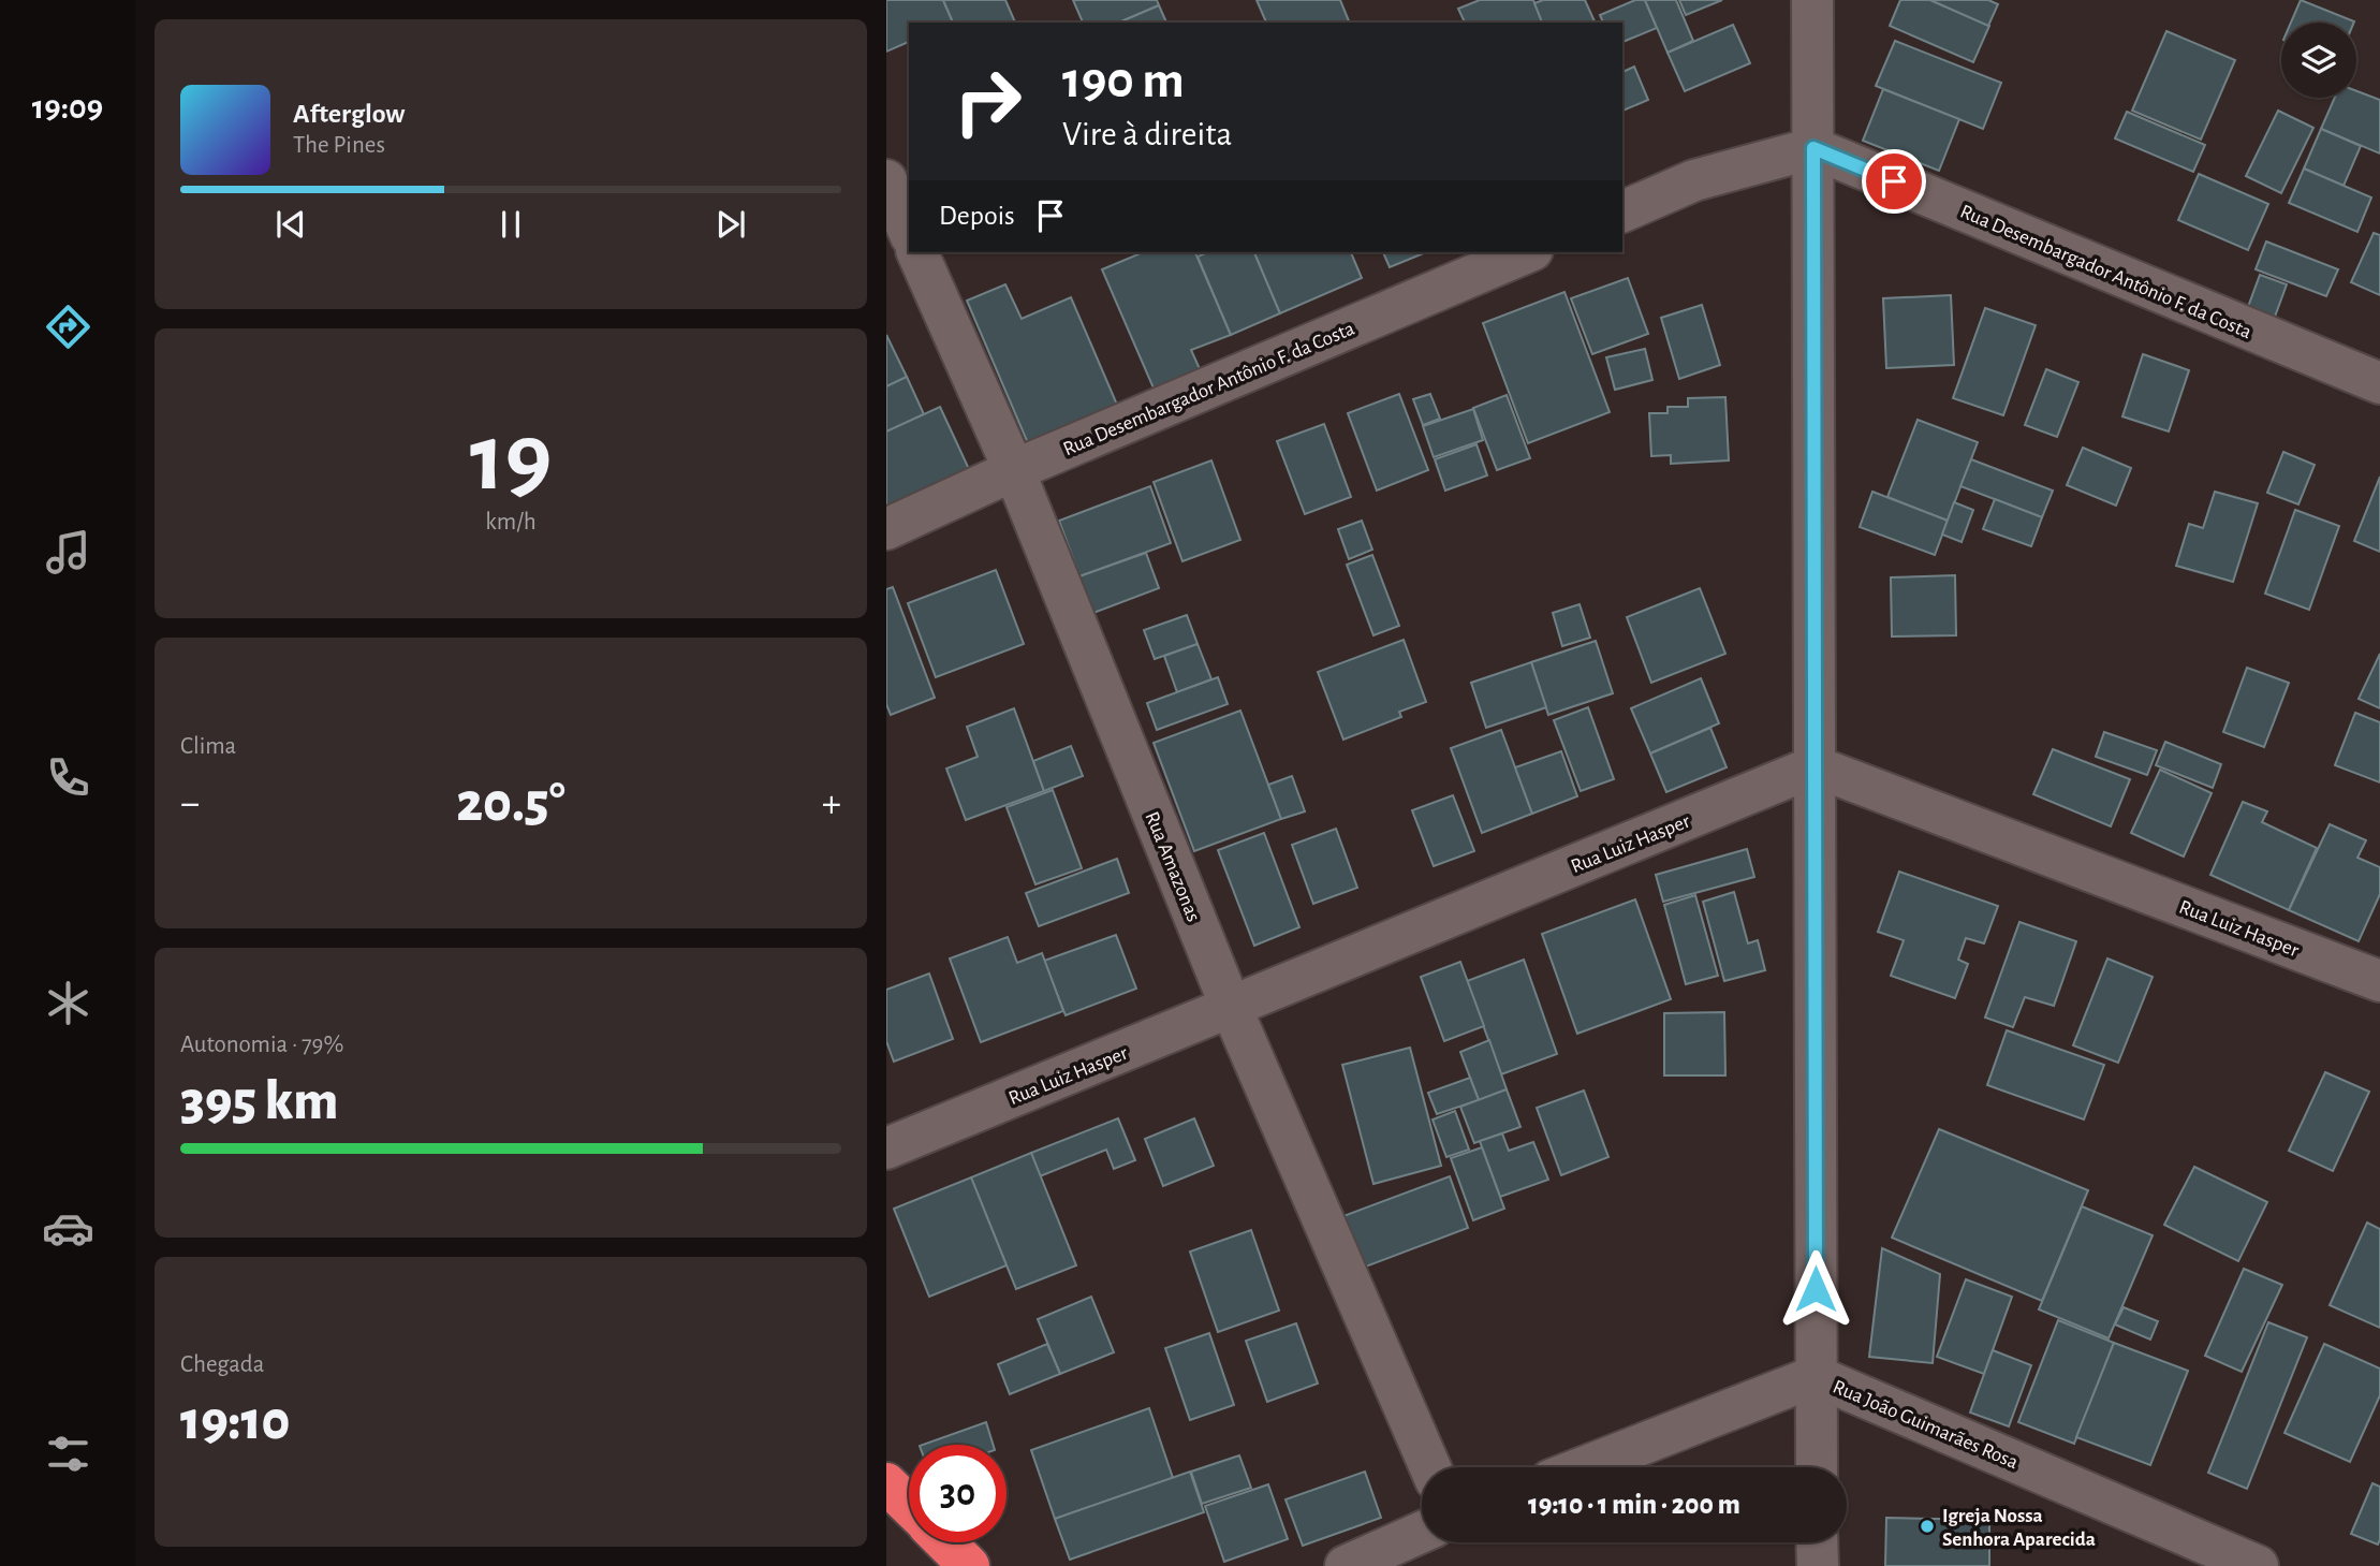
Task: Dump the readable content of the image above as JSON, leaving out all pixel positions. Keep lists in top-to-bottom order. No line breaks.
{"streets":{"street":["Rua Desembargador Antônio F. da Costa","Rua Luiz Hasper","Rua Amazonas","Rua João Guimarães Rosa"]},"crossings":[["Rua Desembargador Antônio F. da Costa","Rua Amazonas"],["Rua Luiz Hasper","Rua Amazonas"]],"places":["Igreja Nossa Senhora Aparecida"],"page":{"tabs":"19:09","turn":["190 m","Vire à direita"],"song":["Afterglow","The Pines"],"then":"Depois","tile":[["19","km/h"],"Clima",["Autonomia · 79%","395 km"],["Chegada","19:10"]],"heat":["−","20.5°","+"],"limit":"30","trip":"19:10 · 1 min · 200 m"}}
